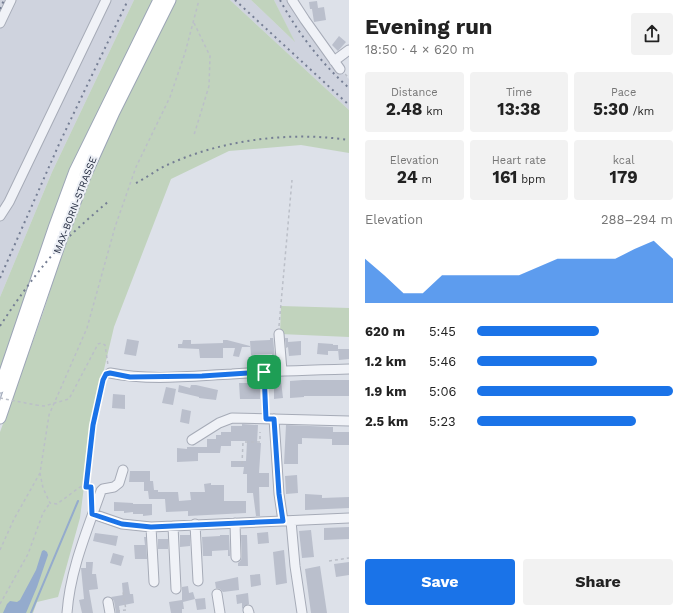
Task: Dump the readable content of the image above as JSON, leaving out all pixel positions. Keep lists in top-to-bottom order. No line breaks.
{"streets":{"main road":["MAX-BORN-STRASSE"]},"page":{"heading":["Evening run","18:50 · 4 × 620 m"],"stats":[["Distance","2.48 km"],["Time","13:38"],["Pace","5:30 /km"],["Elevation","24 m"],["Heart rate","161 bpm"],["kcal","179"]],"chart":["Elevation","288–294 m"],"list":[{"name":"620 m","note":"5:45"},{"name":"1.2 km","note":"5:46"},{"name":"1.9 km","note":"5:06"},{"name":"2.5 km","note":"5:23"}],"buttons":["Save","Share"]}}
